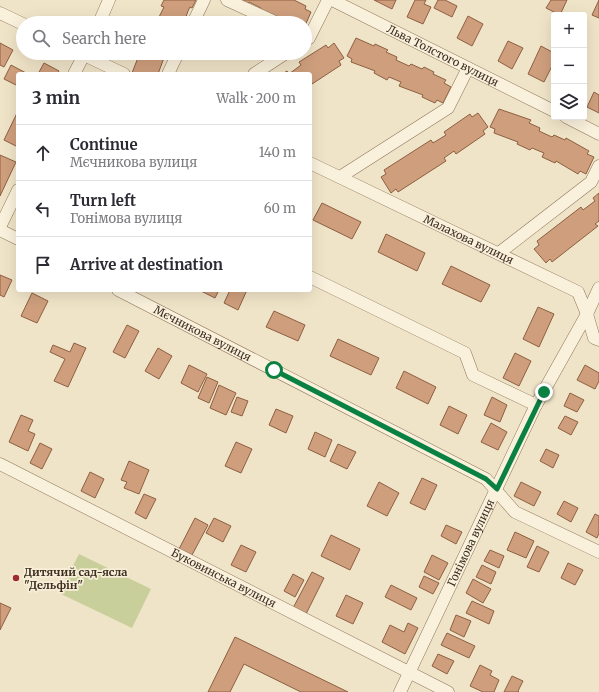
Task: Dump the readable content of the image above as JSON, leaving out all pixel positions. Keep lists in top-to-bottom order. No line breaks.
{"streets":{"street":["Льва Толстого вулиця","Малахова вулиця","Мєчникова вулиця","Гонімова вулиця","Буковинська вулиця"]},"crossings":[["Малахова вулиця","Гонімова вулиця"],["Мєчникова вулиця","Гонімова вулиця"],["Гонімова вулиця","Буковинська вулиця"]],"places":["Дитячий сад-ясла \"Дельфін\""],"page":{"map_buttons":["+","−"],"search":"Search here","heading":["3 min","Walk · 200 m"],"list":[["Continue","Мєчникова вулиця","140 m"],["Turn left","Гонімова вулиця","60 m"],"Arrive at destination"]}}
